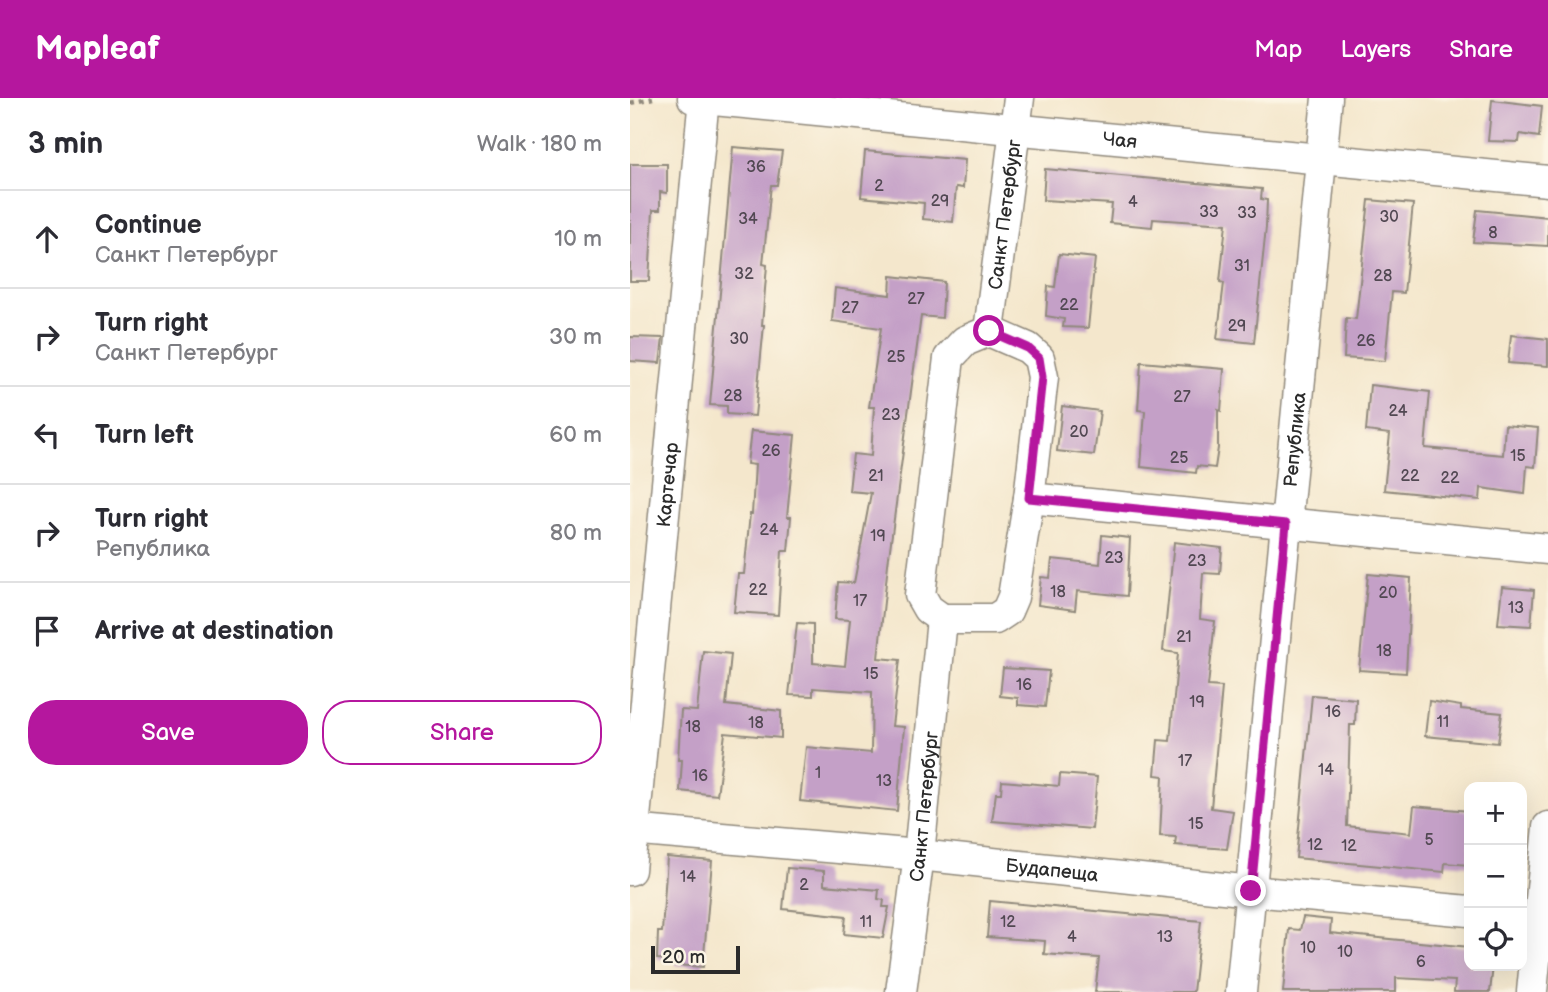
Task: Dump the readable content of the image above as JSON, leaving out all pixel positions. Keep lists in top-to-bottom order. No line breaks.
{"streets":{"street":["Чая","Санкт Петербург","Република","Картечар","Будапеща"]},"crossings":[["Чая","Санкт Петербург"],["Чая","Република"],["Чая","Картечар"],["Санкт Петербург","Будапеща"],["Република","Будапеща"],["Картечар","Будапеща"]],"house_numbers":["36","2","29","4","33","33","30","34","8","31","32","28","27","22","27","29","30","26","25","28","27","24","23","20","26","15","25","21","22","22","24","19","23","23","22","18","20","17","13","21","18","15","16","19","16","11","18","18","17","14","1","16","13","15","5","12","12","14","2","11","12","4","13","10","10","6"],"scale_bar":"20 m","page":{"header":"Mapleaf","nav":["Map","Layers","Share"],"heading":["3 min","Walk · 180 m"],"list":[["Continue","Санкт Петербург","10 m"],["Turn right","Санкт Петербург","30 m"],["Turn left","60 m"],["Turn right","Република","80 m"],"Arrive at destination"],"buttons":["Save","Share"],"map_buttons":["+","−"],"scale":"20 m"}}
